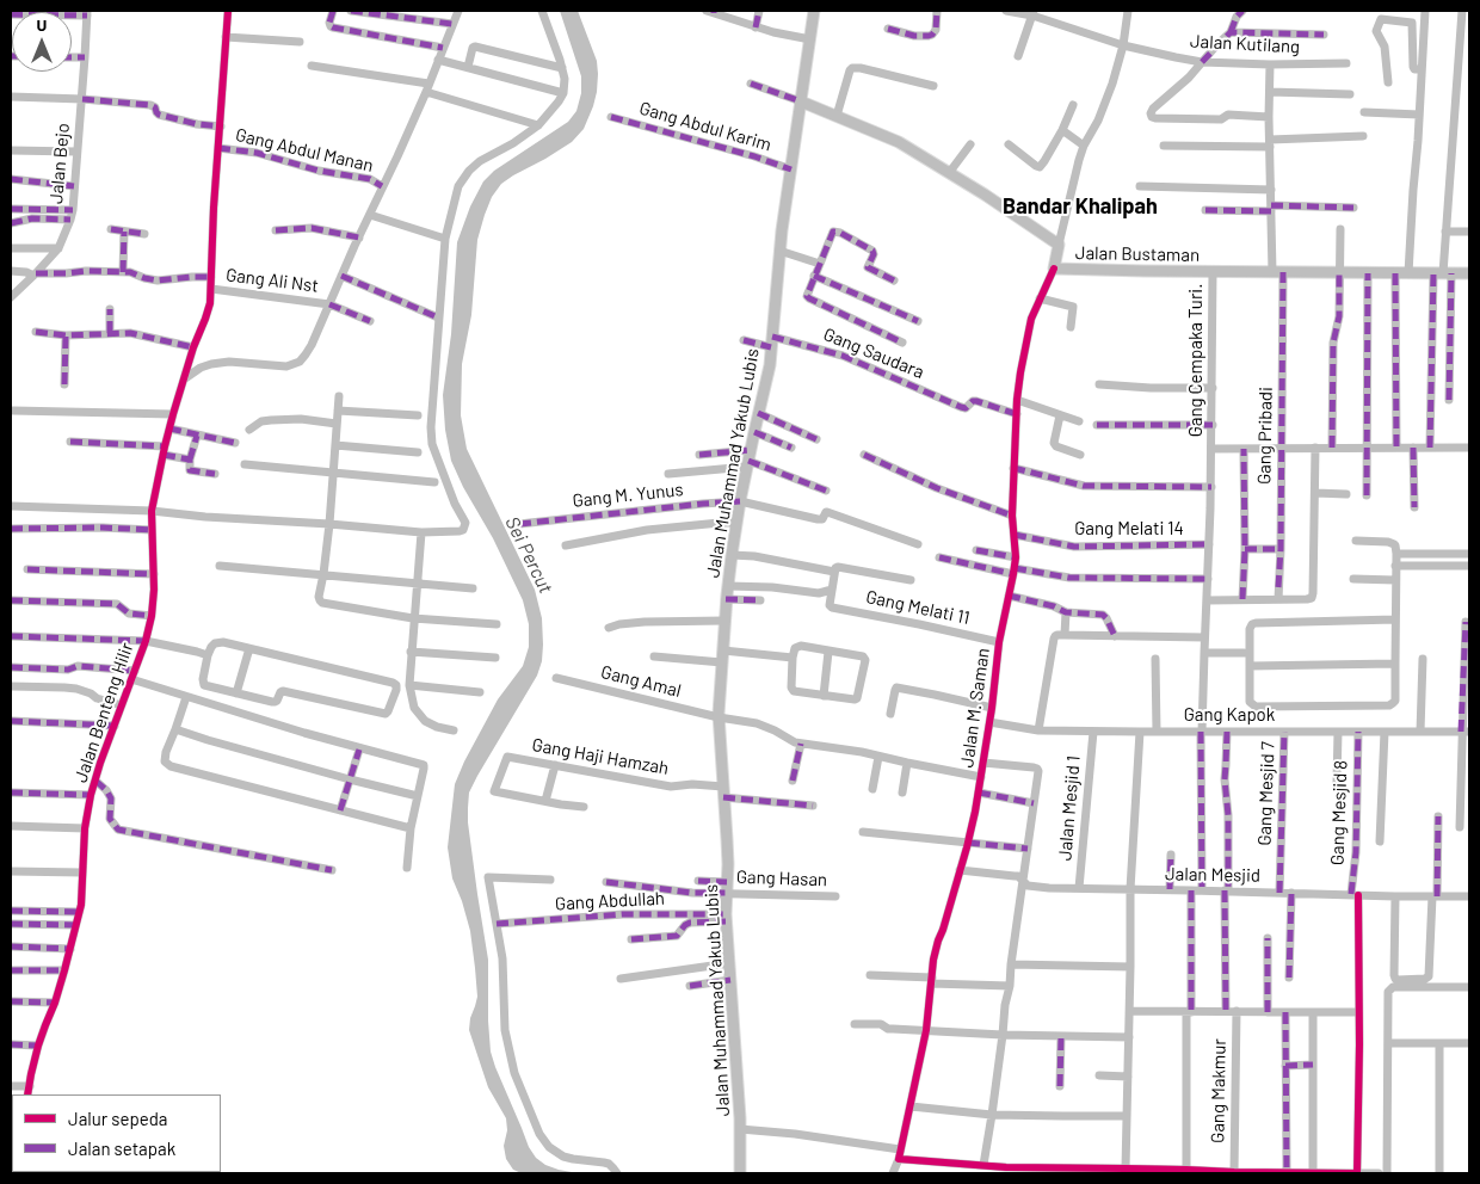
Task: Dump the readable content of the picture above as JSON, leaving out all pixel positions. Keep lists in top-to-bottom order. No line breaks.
{"streets":{"main road":["Jalan Bustaman","Jalan Muhammad Yakub Lubis"],"street":["Jalan Kutilang","Gang Abdul Karim","Gang Abdul Manan","Jalan Bejo","Gang Ali Nst","Gang Saudara","Gang Cempaka Turi.","Gang Pribadi","Gang M. Yunus","Gang Melati 14","Gang Melati 11","Gang Amal","Jalan M. Saman","Jalan Benteng Hilir","Gang Kapok","Gang Haji Hamzah","Gang Mesjid 7","Jalan Mesjid 1","Gang Mesjid 8","Jalan Mesjid","Gang Hasan","Gang Abdullah","Gang Makmur"]},"crossings":[["Jalan Kutilang","Gang Pribadi"],["Gang Abdul Karim","Jalan Muhammad Yakub Lubis"],["Gang Abdul Manan","Jalan Benteng Hilir"],["Jalan Bustaman","Gang Cempaka Turi."],["Jalan Bustaman","Gang Pribadi"],["Jalan Bustaman","Jalan Muhammad Yakub Lubis"],["Jalan Bustaman","Jalan M. Saman"],["Gang Ali Nst","Jalan Benteng Hilir"],["Gang Saudara","Jalan Muhammad Yakub Lubis"],["Gang Saudara","Jalan M. Saman"],["Gang Cempaka Turi.","Gang Melati 14"],["Gang Cempaka Turi.","Gang Kapok"],["Gang Cempaka Turi.","Jalan Mesjid"],["Jalan Muhammad Yakub Lubis","Gang M. Yunus"],["Jalan Muhammad Yakub Lubis","Gang Amal"],["Jalan Muhammad Yakub Lubis","Gang Haji Hamzah"],["Jalan Muhammad Yakub Lubis","Gang Hasan"],["Jalan Muhammad Yakub Lubis","Gang Abdullah"],["Gang Melati 14","Jalan M. Saman"],["Gang Melati 11","Jalan M. Saman"],["Gang Amal","Jalan M. Saman"],["Jalan M. Saman","Gang Kapok"],["Jalan M. Saman","Jalan Mesjid"],["Gang Kapok","Gang Mesjid 7"],["Gang Kapok","Jalan Mesjid 1"],["Gang Kapok","Gang Mesjid 8"],["Gang Mesjid 7","Jalan Mesjid"],["Jalan Mesjid 1","Jalan Mesjid"],["Gang Mesjid 8","Jalan Mesjid"]],"districts":["Bandar Khalipah"],"water":["Sei Percut"],"legend":["Jalur sepeda","Jalan setapak"],"north":"top"}
